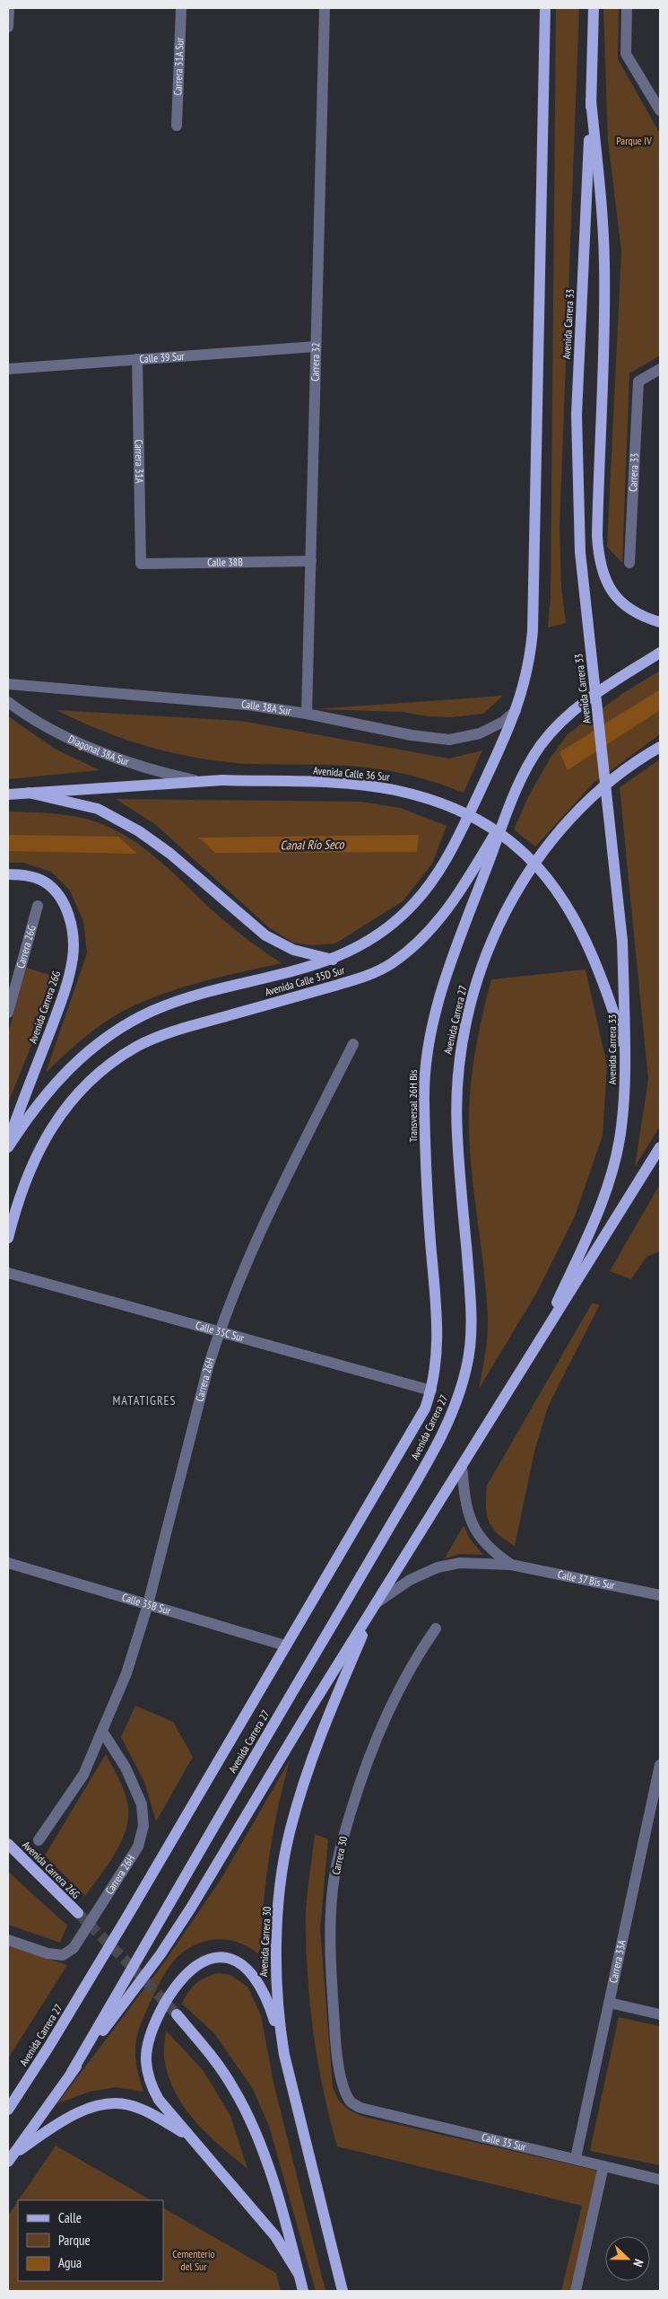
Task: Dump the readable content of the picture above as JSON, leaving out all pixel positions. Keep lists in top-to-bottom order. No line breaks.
{"streets":{"main road":["Avenida Carrera 33","Avenida Calle 36 Sur","Avenida Calle 35D Sur","Avenida Carrera 26G","Avenida Carrera 27","Transversal 26H Bis","Avenida Carrera 30"],"street":["Carrera 31A Sur","Calle 39 Sur","Carrera 32","Carrera 31A","Carrera 33","Calle 38B","Calle 38A Sur","Diagonal 38A Sur","Carrera 26G","Calle 35C Sur","Carrera 26H","Calle 37 Bis Sur","Calle 35B Sur","Carrera 30","Carrera 33A","Calle 35 Sur"]},"crossings":[["Avenida Carrera 33","Avenida Calle 36 Sur"],["Avenida Carrera 33","Avenida Carrera 27"],["Calle 39 Sur","Carrera 32"],["Calle 39 Sur","Carrera 31A"],["Carrera 32","Calle 38B"],["Carrera 32","Calle 38A Sur"],["Carrera 31A","Calle 38B"],["Diagonal 38A Sur","Avenida Calle 36 Sur"],["Avenida Calle 35D Sur","Avenida Carrera 26G"],["Avenida Calle 35D Sur","Transversal 26H Bis"],["Avenida Carrera 27","Transversal 26H Bis"],["Avenida Carrera 27","Calle 35C Sur"],["Avenida Carrera 27","Calle 37 Bis Sur"],["Avenida Carrera 27","Calle 35B Sur"],["Avenida Carrera 27","Avenida Carrera 30"],["Transversal 26H Bis","Calle 35C Sur"],["Calle 35C Sur","Carrera 26H"],["Carrera 26H","Calle 35B Sur"],["Calle 37 Bis Sur","Avenida Carrera 30"],["Carrera 30","Calle 35 Sur"],["Carrera 33A","Calle 35 Sur"]],"districts":["MATATIGRES"],"water":["Canal Río Seco"],"parks":["Parque IV","Cementerio del Sur"],"legend":["Calle","Parque","Agua"],"north":"right"}
